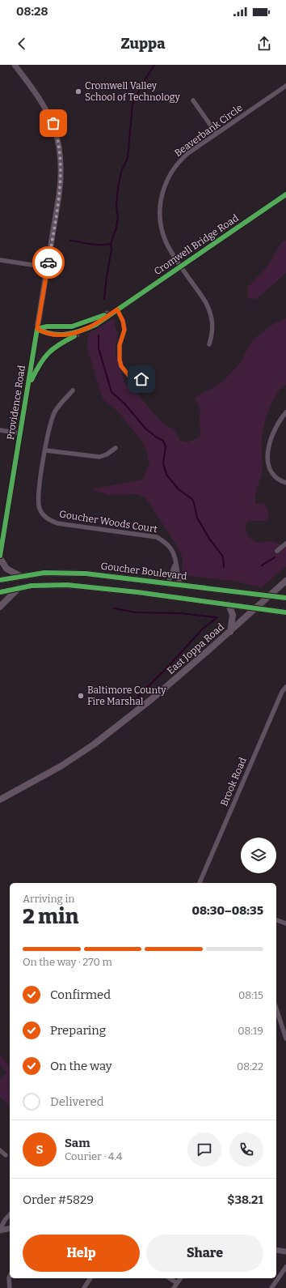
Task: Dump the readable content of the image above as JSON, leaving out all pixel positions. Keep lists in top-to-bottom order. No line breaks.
{"streets":{"main road":["Goucher Boulevard","East Joppa Road"],"street":["Beaverbank Circle","Cromwell Bridge Road","Providence Road","Goucher Woods Court","Brook Road"]},"crossings":[["Beaverbank Circle","Cromwell Bridge Road"],["Cromwell Bridge Road","Providence Road"],["Goucher Woods Court","Goucher Boulevard"],["Goucher Boulevard","East Joppa Road"]],"places":["Cromwell Valley School of Technology","Baltimore County Fire Marshal"],"page":{"status":"08:28","header":"Zuppa","heading":["2 min","Arriving in","08:30–08:35"],"panel":["Sam","Courier · 4.4","Order #5829","$38.21"],"bar":"On the way · 270 m","list":[["Confirmed","08:15"],["Preparing","08:19"],["On the way","08:22"],"Delivered"],"round":"S","buttons":["Help","Share"]}}
